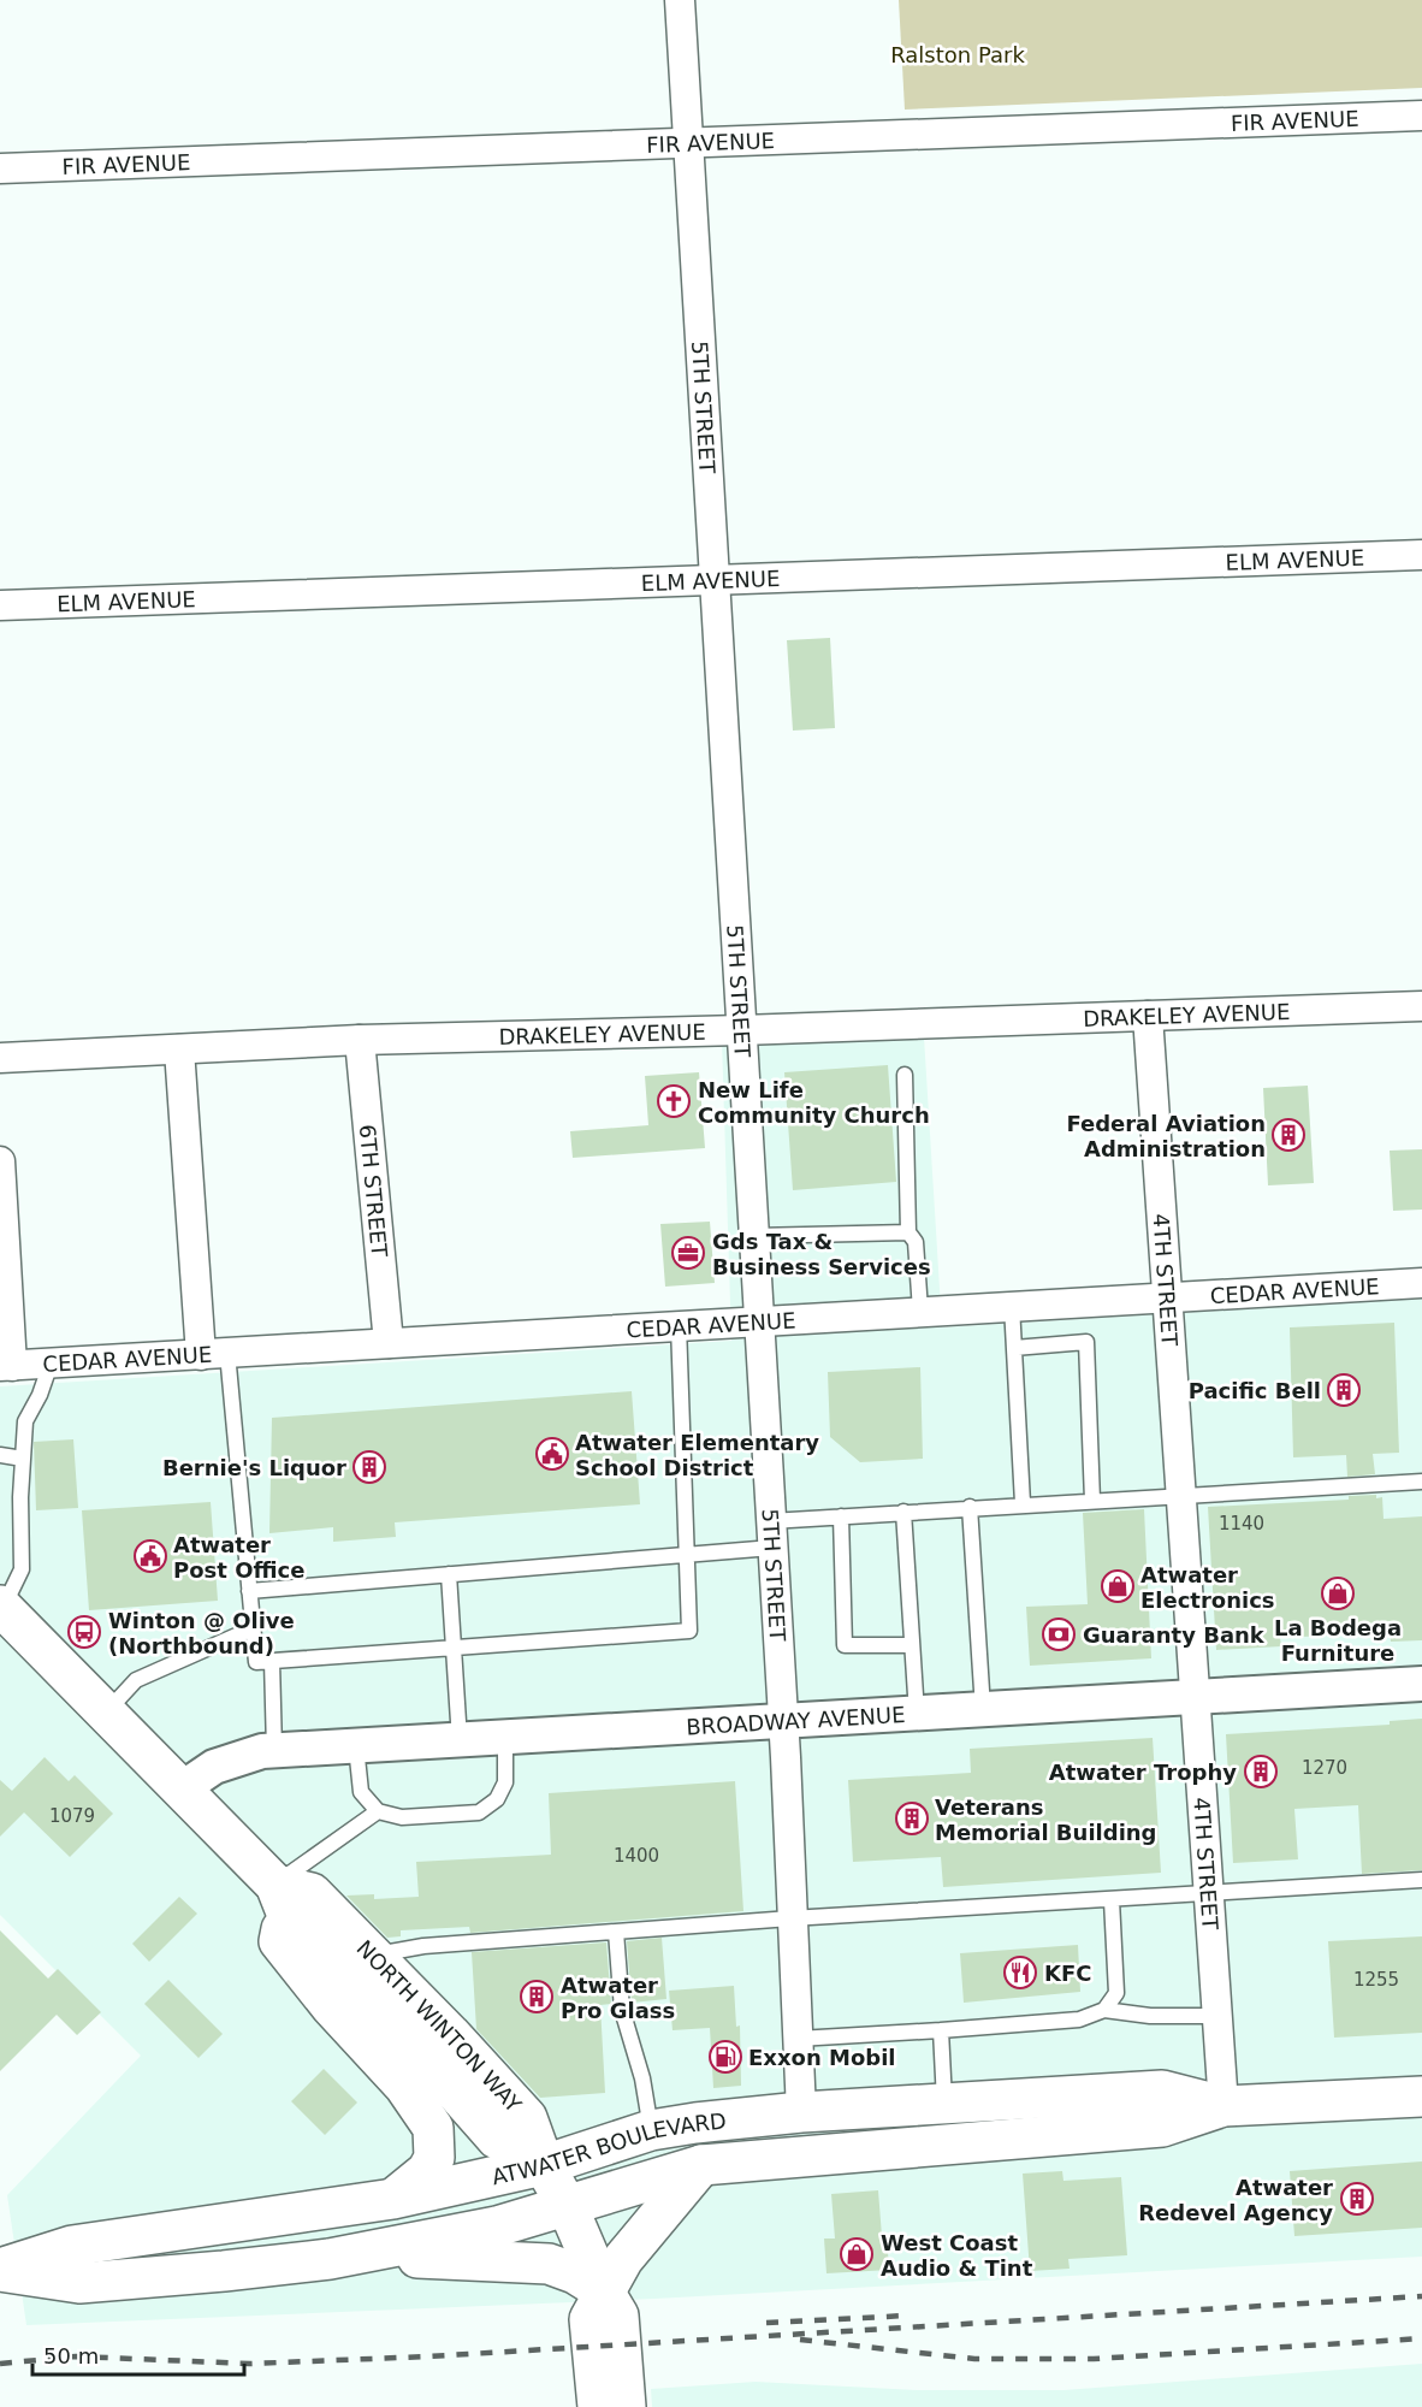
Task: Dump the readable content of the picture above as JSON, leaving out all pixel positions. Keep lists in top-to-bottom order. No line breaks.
{"streets":{"main road":["NORTH WINTON WAY","ATWATER BOULEVARD"],"street":["FIR AVENUE","5TH STREET","ELM AVENUE","DRAKELEY AVENUE","6TH STREET","4TH STREET","CEDAR AVENUE","BROADWAY AVENUE"]},"crossings":[["FIR AVENUE","5TH STREET"],["5TH STREET","ELM AVENUE"],["5TH STREET","DRAKELEY AVENUE"],["5TH STREET","CEDAR AVENUE"],["5TH STREET","BROADWAY AVENUE"],["5TH STREET","ATWATER BOULEVARD"],["DRAKELEY AVENUE","6TH STREET"],["DRAKELEY AVENUE","4TH STREET"],["6TH STREET","CEDAR AVENUE"],["4TH STREET","CEDAR AVENUE"],["4TH STREET","BROADWAY AVENUE"],["4TH STREET","ATWATER BOULEVARD"],["BROADWAY AVENUE","NORTH WINTON WAY"],["NORTH WINTON WAY","ATWATER BOULEVARD"]],"parks":["Ralston Park"],"places":{"church":["New Life Community Church"],"building":["Federal Aviation Administration","Pacific Bell","Bernie's Liquor","Atwater Trophy","Veterans Memorial Building","Atwater Pro Glass","Atwater Redevel Agency"],"office":["Gds Tax & Business Services"],"public building":["Atwater Elementary School District","Atwater Post Office"],"shop":["Atwater Electronics","La Bodega Furniture","West Coast Audio & Tint"],"bus stop":["Winton @ Olive (Northbound)"],"bank":["Guaranty Bank"],"restaurant":["KFC"],"fuel station":["Exxon Mobil"]},"house_numbers":["1140","1270","1079","1400","1255"],"scale_bar":"50 m"}
